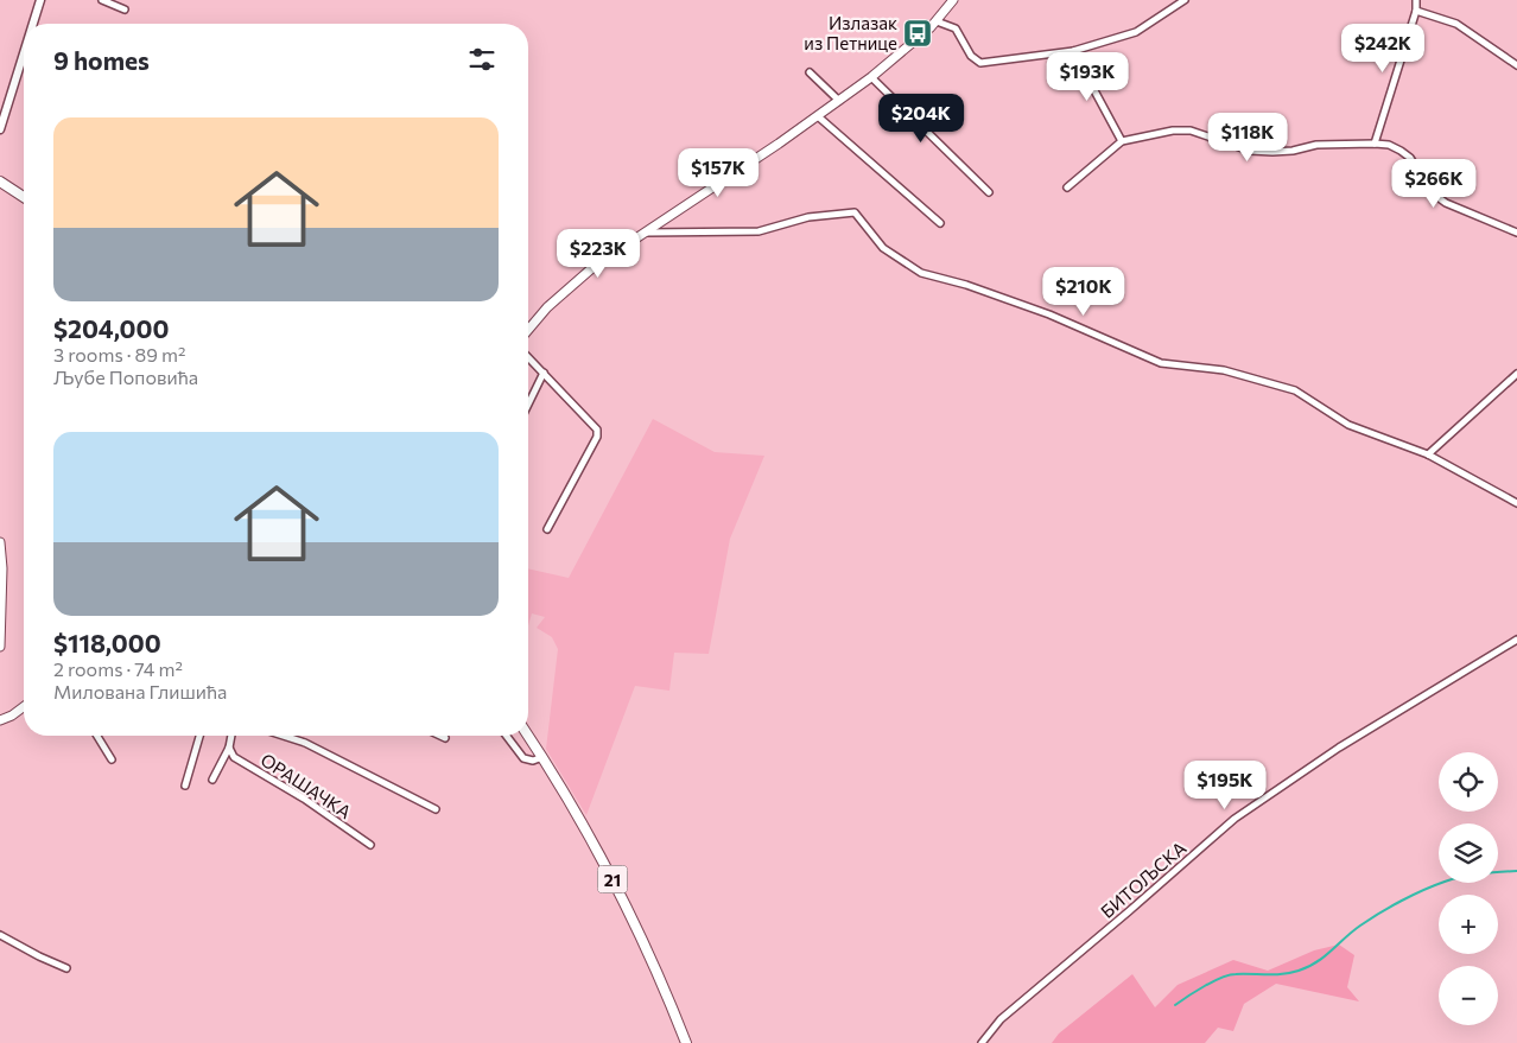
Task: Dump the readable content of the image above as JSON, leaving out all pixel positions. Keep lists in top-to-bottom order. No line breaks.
{"streets":{"main road":["21"],"street":["ОРАШАЧКА","БИТОЉСКА"]},"places":{"bus stop":["Излазак из Петнице"]},"page":{"price":["$242K","$193K","$204K","$118K","$157K","$266K","$223K","$210K","$195K"],"heading":"9 homes","list":[{"name":"$204,000","note":"3 rooms · 89 m² · Љубе Поповића"},{"name":"$118,000","note":"2 rooms · 74 m² · Милована Глишића"}],"map_buttons":["+","−"]}}
